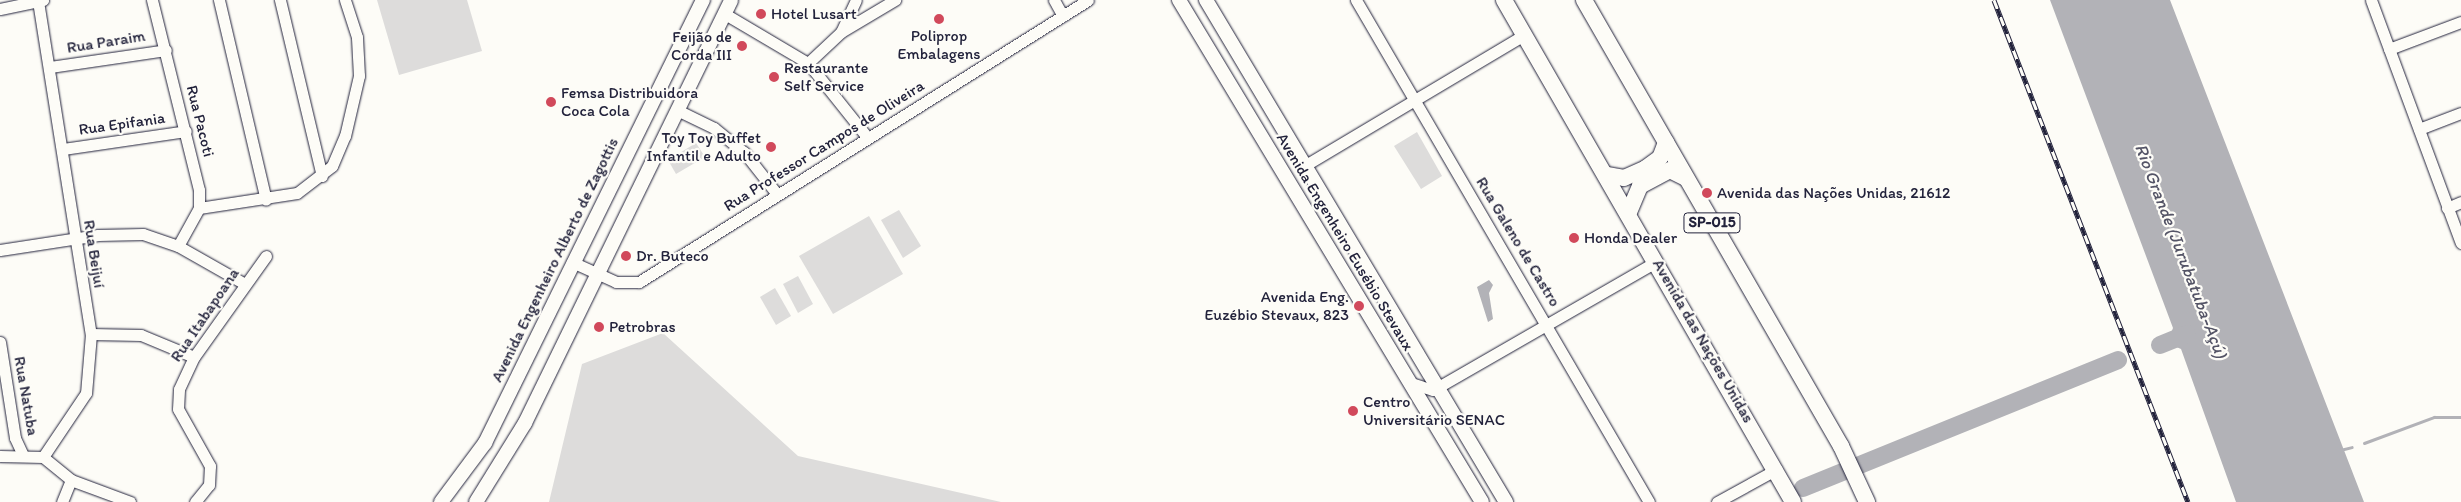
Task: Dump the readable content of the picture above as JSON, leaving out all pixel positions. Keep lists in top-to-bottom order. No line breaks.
{"streets":{"highway":["SP-015","Avenida das Nações Unidas"],"main road":["Avenida Engenheiro Eusébio Stevaux","Avenida Engenheiro Alberto de Zagottis"],"street":["Rua Paraim","Rua Pacoti","Rua Epifania","Rua Professor Campos de Oliveira","Rua Galeno de Castro","Rua Beijuí","Rua Itabapoana","Rua Natuba"]},"crossings":[["Rua Paraim","Rua Pacoti"],["Rua Paraim","Rua Beijuí"],["Rua Pacoti","Rua Epifania"],["Rua Epifania","Rua Beijuí"],["Rua Professor Campos de Oliveira","Avenida Engenheiro Alberto de Zagottis"]],"water":["Rio Grande (Jurubatuba-Açú)"],"places":["Hotel Lusart","Poliprop Embalagens","Feijão de Corda III","Restaurante Self Service","Femsa Distribuidora Coca Cola","Toy Toy Buffet Infantil e Adulto","Avenida das Nações Unidas, 21612","Honda Dealer","Dr. Buteco","Avenida Eng. Euzébio Stevaux, 823","Petrobras","Centro Universitário SENAC"]}
